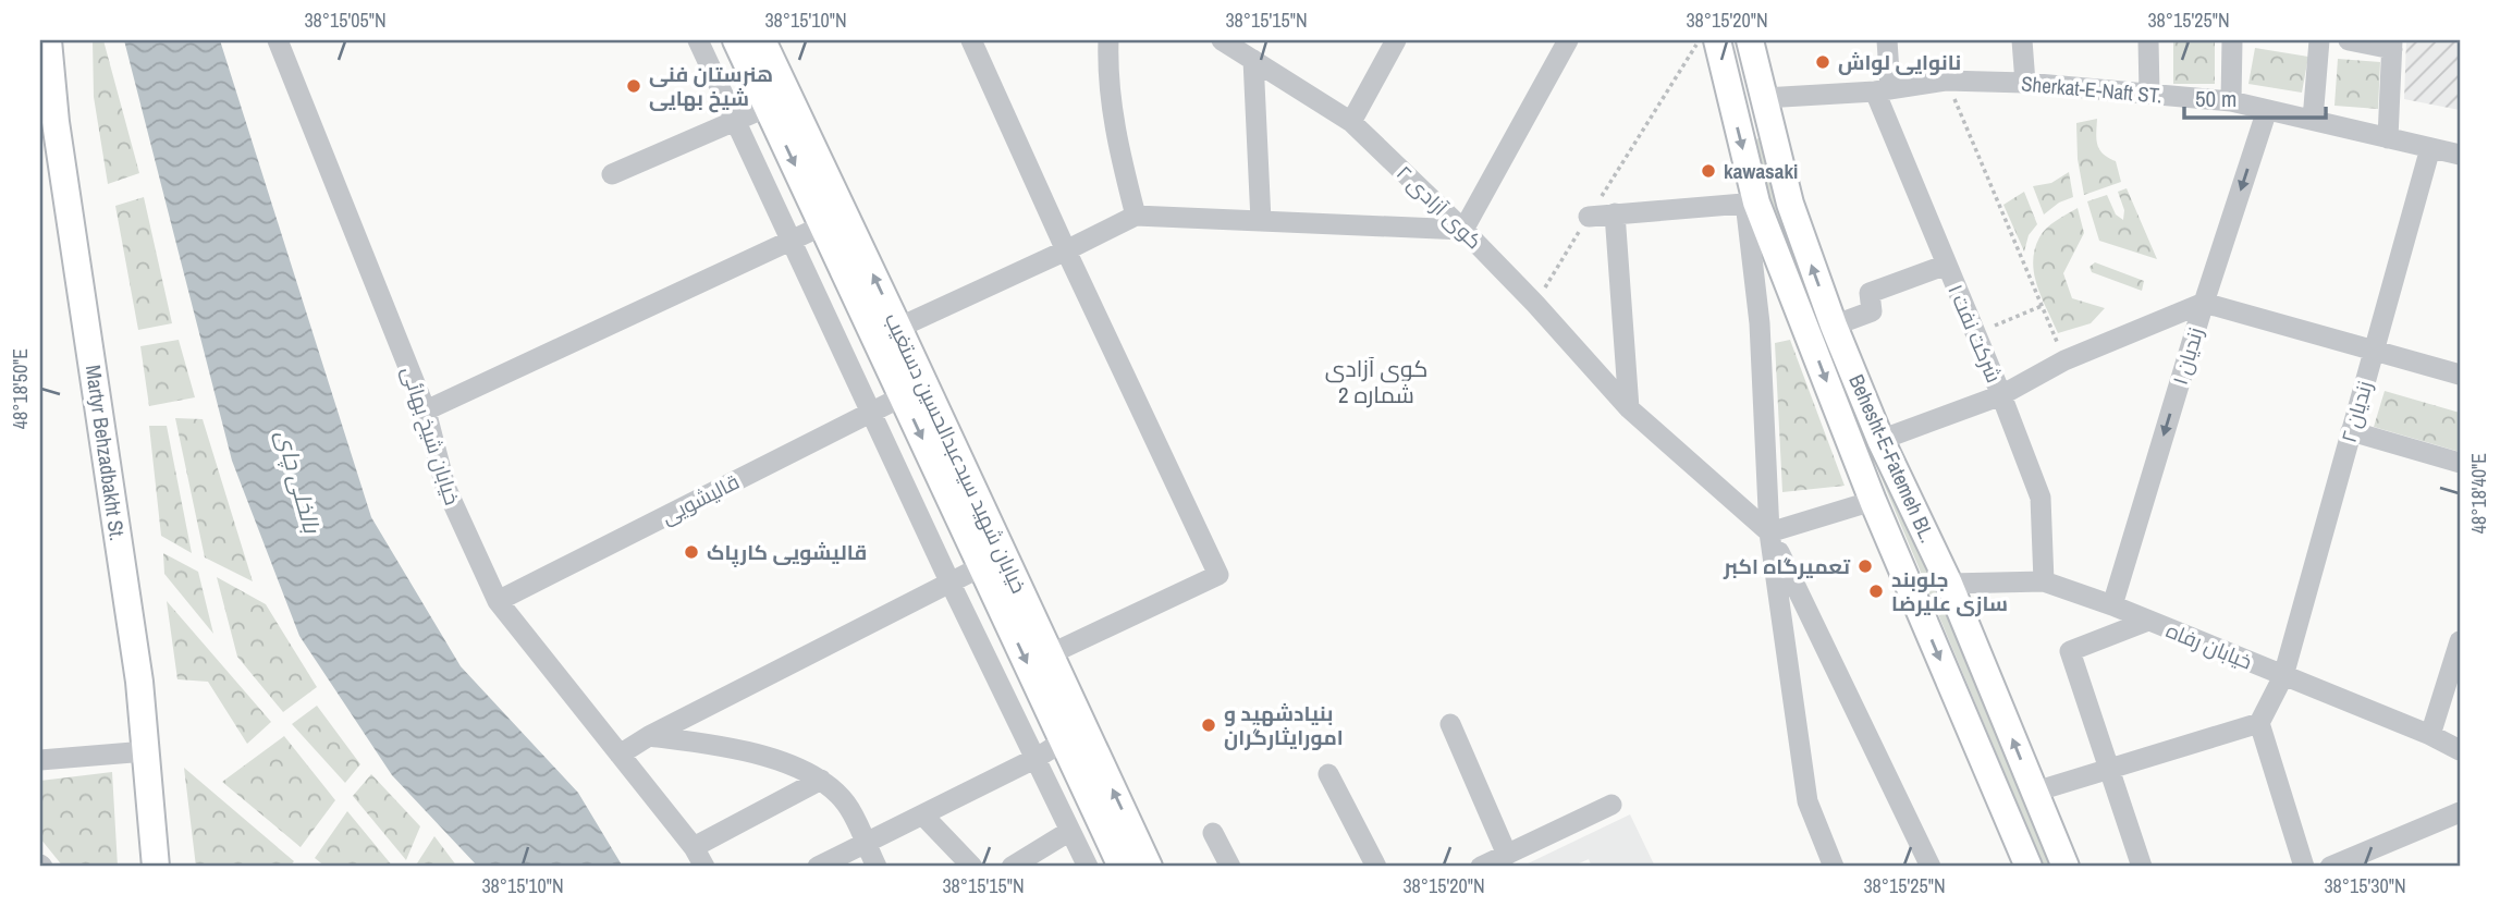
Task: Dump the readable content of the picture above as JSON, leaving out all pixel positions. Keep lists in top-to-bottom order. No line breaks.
{"streets":{"main road":["Martyr Behzadbakht St.","خیابان شهید سیدعبدالحسین دستغیب","Behesht-E-Fatemeh BL."],"street":["Sherkat-E-Naft ST.","کوی آزادی ۲","شرکت نفت ۱","زندیان ۱","زندیان ۲","خیابان شیخ بهائی","قالیشویی","خیابان رفاه"]},"crossings":[["Sherkat-E-Naft ST.","شرکت نفت ۱"],["Sherkat-E-Naft ST.","زندیان ۱"],["Sherkat-E-Naft ST.","زندیان ۲"],["Sherkat-E-Naft ST.","Behesht-E-Fatemeh BL."],["شرکت نفت ۱","خیابان رفاه"],["زندیان ۱","خیابان رفاه"],["زندیان ۲","خیابان رفاه"],["خیابان شیخ بهائی","قالیشویی"],["خیابان شهید سیدعبدالحسین دستغیب","قالیشویی"],["Behesht-E-Fatemeh BL.","خیابان رفاه"]],"one_way":["زندیان ۱"],"districts":["کوی آزادی شماره 2"],"water":["بالخلی چای"],"places":["نانوایی لواش","هنرستان فنی شیخ بهایی","kawasaki","قالیشویی کارپاک","تعمیرگاه اکبر","جلوبند سازی علیرضا","بنیادشهید و امورایثارگران"],"scale_bar":"50 m","coordinates":["38°15'05\"N","38°15'10\"N","38°15'15\"N","38°15'20\"N","38°15'25\"N","48°18'50\"E","48°18'40\"E","38°15'30\"N"]}
